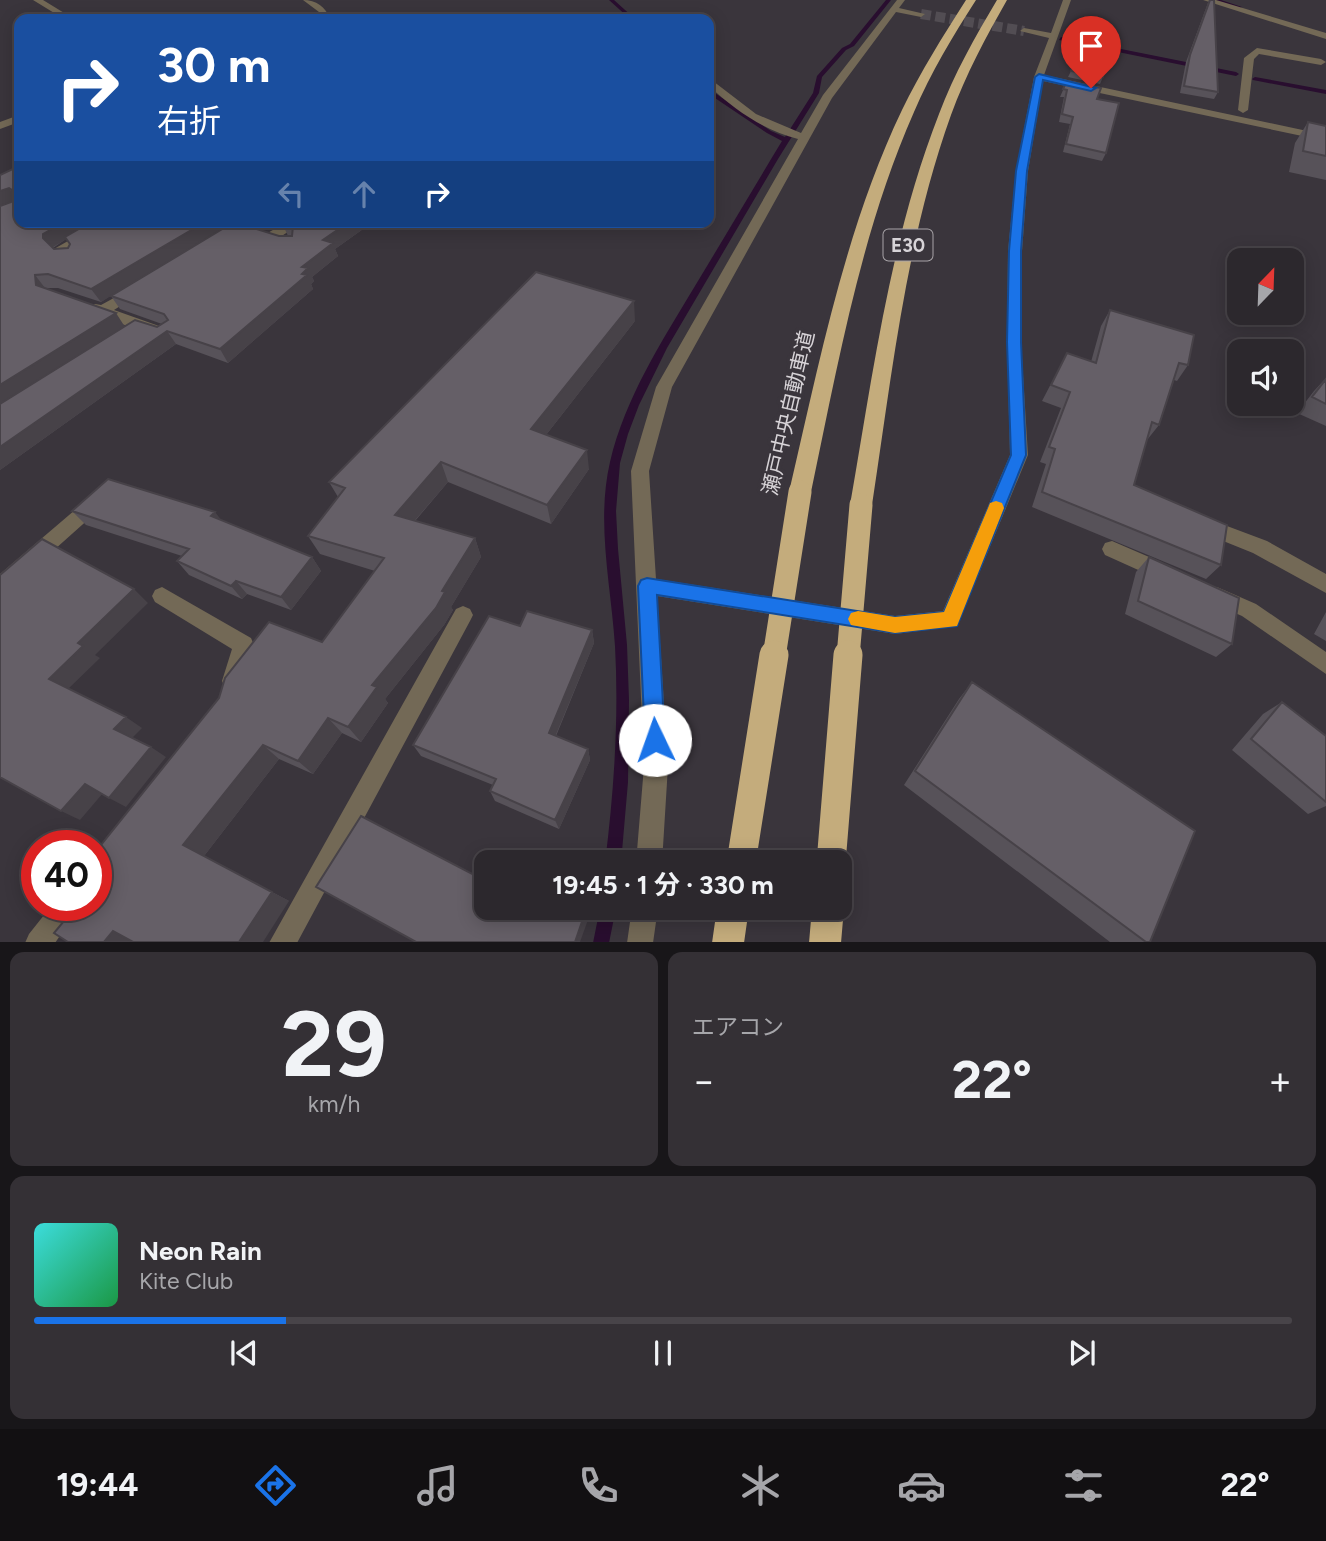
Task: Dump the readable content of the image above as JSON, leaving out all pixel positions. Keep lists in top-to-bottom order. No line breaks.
{"streets":{"highway":["E30","瀬戸中央自動車道"]},"north":"top right","page":{"turn":["30 m","右折"],"limit":"40","trip":"19:45 · 1 分 · 330 m","tile":[["29","km/h"],"エアコン"],"heat":["−","22°","+"],"song":["Neon Rain","Kite Club"],"tabs":["19:44","22°"]}}
